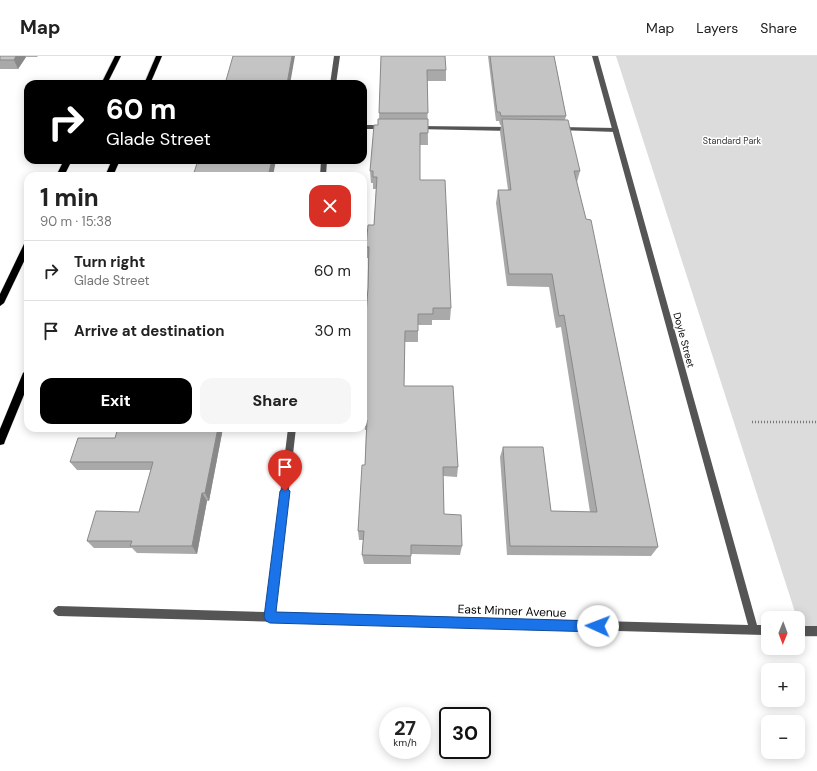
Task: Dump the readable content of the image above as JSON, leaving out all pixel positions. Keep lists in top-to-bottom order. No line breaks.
{"streets":{"street":["Doyle Street","East Minner Avenue"]},"crossings":[["Doyle Street","East Minner Avenue"]],"parks":["Standard Park"],"north":"bottom","page":{"header":"Map","nav":["Map","Layers","Share"],"turn":["60 m","Glade Street"],"heading":["1 min","90 m · 15:38"],"list":[{"name":"Turn right","note":"Glade Street","value":"60 m"},{"name":"Arrive at destination","value":"30 m"}],"buttons":["Exit","Share"],"map_buttons":["+","−"],"speed":"27 km/h","limit":"30"}}
